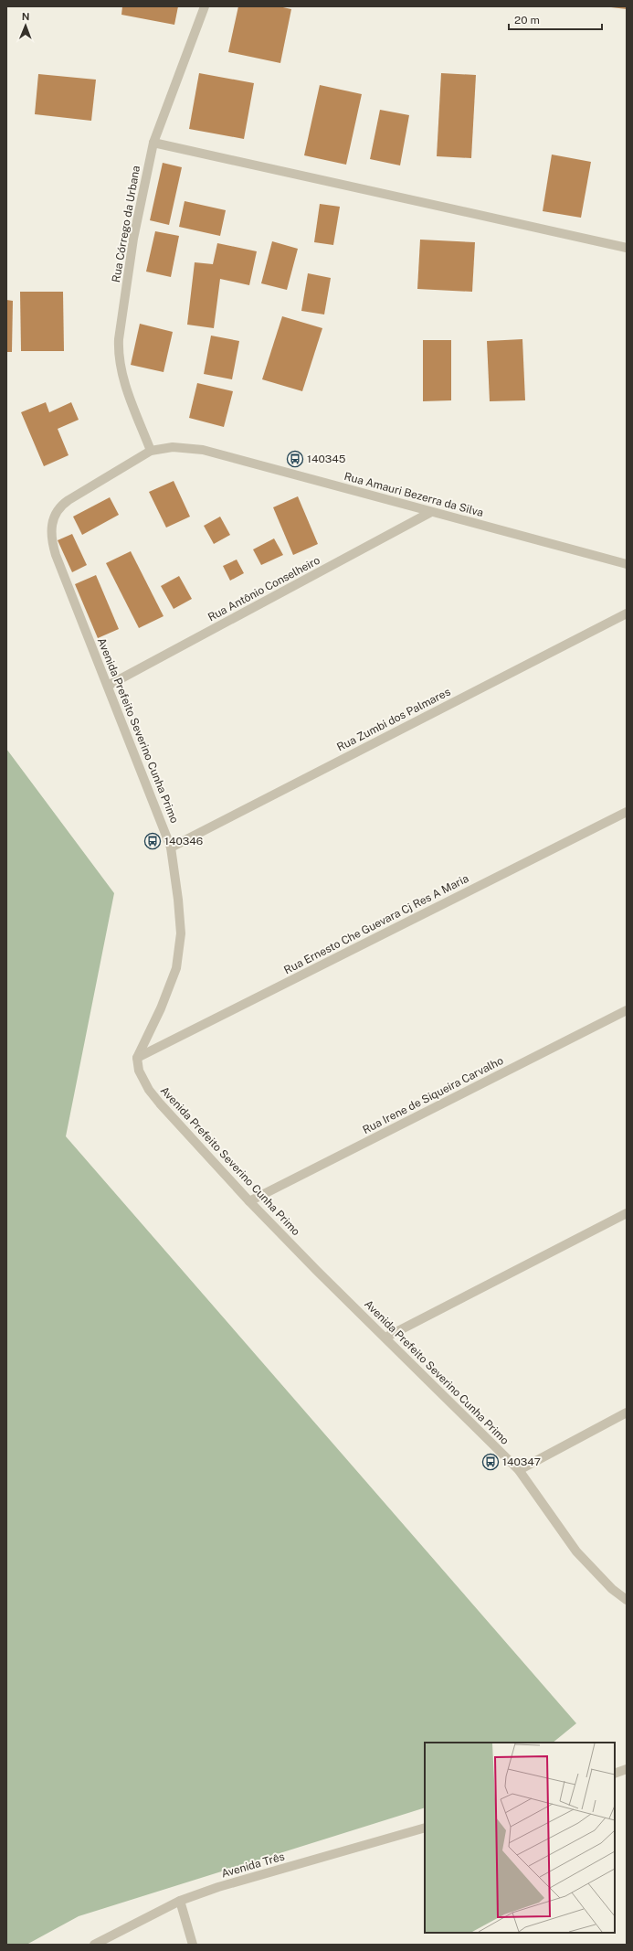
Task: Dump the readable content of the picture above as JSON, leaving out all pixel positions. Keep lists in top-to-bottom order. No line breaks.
{"streets":{"street":["Rua Córrego da Urbana","Rua Amauri Bezerra da Silva","Rua Antônio Conselheiro","Rua Zumbi dos Palmares","Avenida Prefeito Severino Cunha Primo","Rua Ernesto Che Guevara Cj Res A Maria","Rua Irene de Siqueira Carvalho","Avenida Três"]},"crossings":[["Rua Córrego da Urbana","Avenida Prefeito Severino Cunha Primo"],["Rua Amauri Bezerra da Silva","Rua Antônio Conselheiro"],["Rua Amauri Bezerra da Silva","Avenida Prefeito Severino Cunha Primo"],["Rua Antônio Conselheiro","Avenida Prefeito Severino Cunha Primo"],["Rua Zumbi dos Palmares","Avenida Prefeito Severino Cunha Primo"],["Avenida Prefeito Severino Cunha Primo","Rua Ernesto Che Guevara Cj Res A Maria"],["Avenida Prefeito Severino Cunha Primo","Rua Irene de Siqueira Carvalho"]],"places":{"bus stop":["140345","140346","140347"]},"scale_bar":"20 m","north":"top"}
